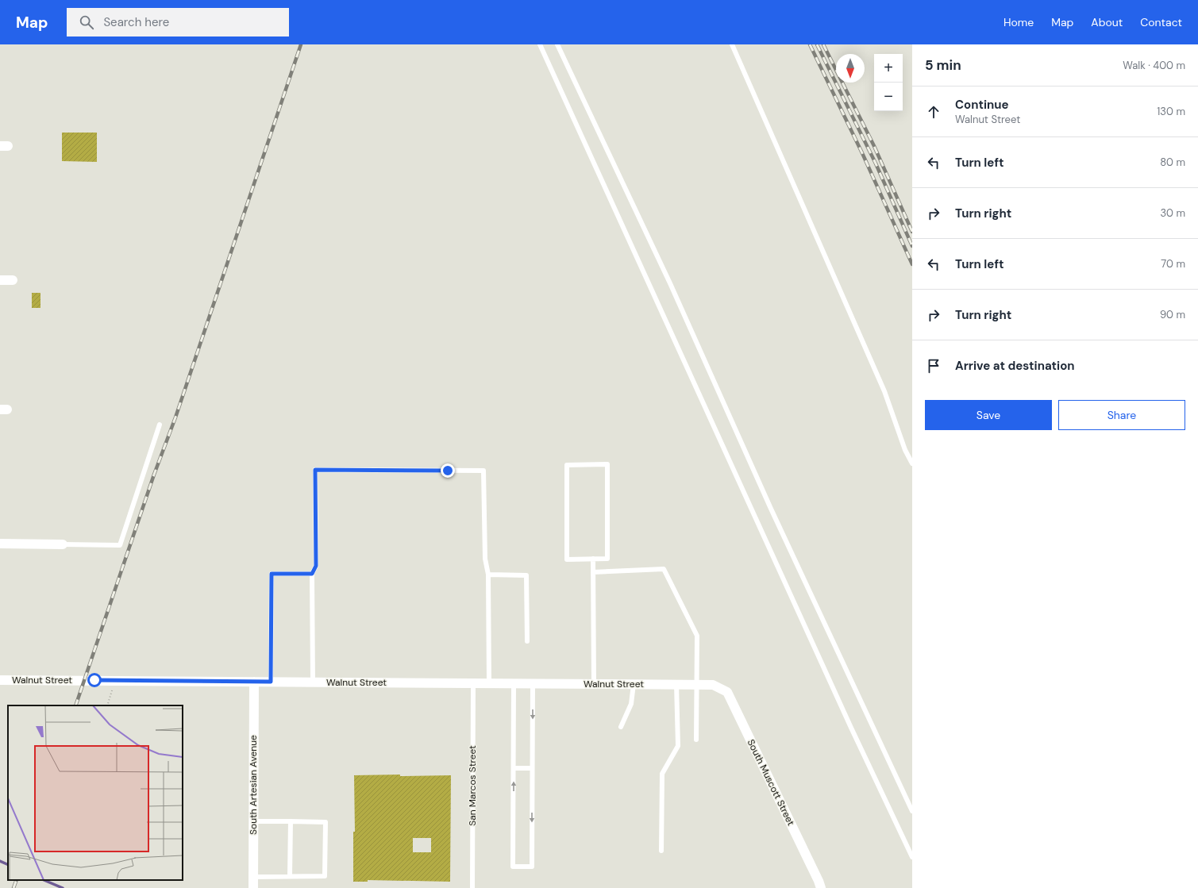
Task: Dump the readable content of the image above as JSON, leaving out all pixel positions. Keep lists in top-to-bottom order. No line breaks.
{"streets":{"street":["Walnut Street","South Muscott Street","South Artesian Avenue"],"lane":["San Marcos Street"]},"crossings":[["Walnut Street","South Muscott Street"],["Walnut Street","South Artesian Avenue"],["Walnut Street","San Marcos Street"]],"north":"bottom","page":{"header":"Map","search":"Search here","nav":["Home","Map","About","Contact"],"heading":["5 min","Walk · 400 m"],"map_buttons":["+","−"],"list":[["Continue","Walnut Street","130 m"],["Turn left","80 m"],["Turn right","30 m"],["Turn left","70 m"],["Turn right","90 m"],"Arrive at destination"],"buttons":["Save","Share"]}}
